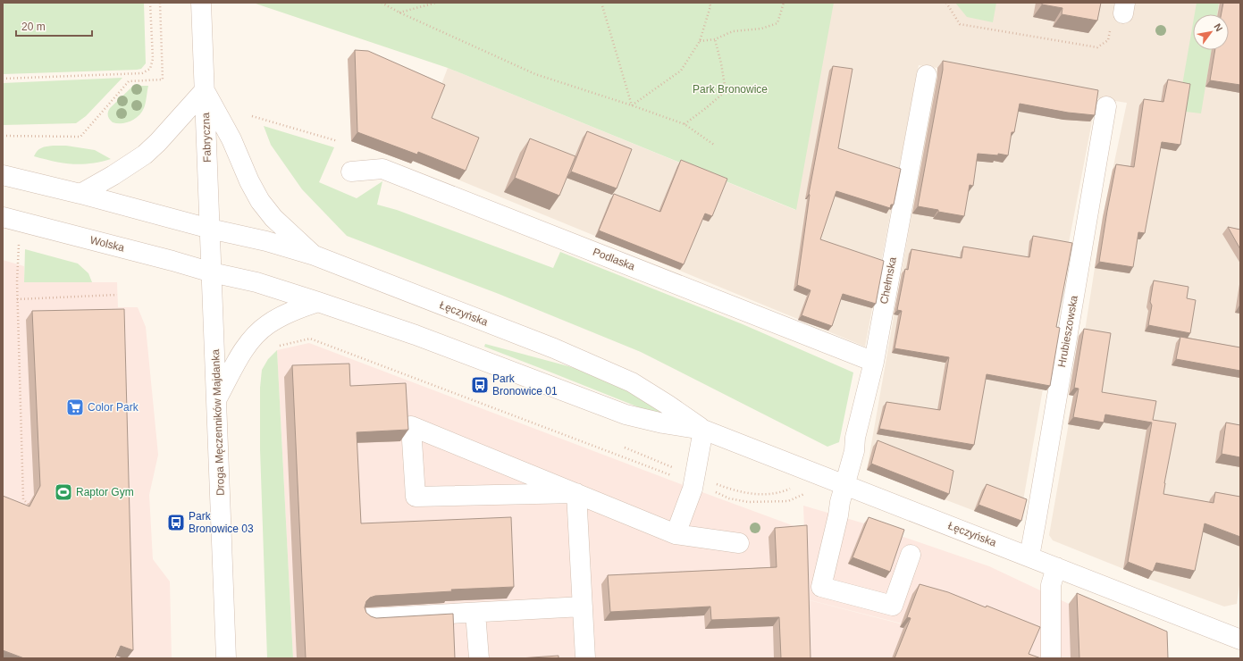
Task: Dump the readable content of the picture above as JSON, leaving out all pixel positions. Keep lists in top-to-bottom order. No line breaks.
{"streets":{"street":["Fabryczna","Wolska","Podlaska","Chełmska","Łęczyńska","Hrubieszowska","Droga Męczenników Majdanka"]},"crossings":[["Fabryczna","Wolska"],["Fabryczna","Łęczyńska"],["Fabryczna","Droga Męczenników Majdanka"],["Wolska","Łęczyńska"],["Wolska","Droga Męczenników Majdanka"],["Podlaska","Chełmska"],["Chełmska","Łęczyńska"],["Łęczyńska","Hrubieszowska"],["Łęczyńska","Droga Męczenników Majdanka"]],"parks":["Park Bronowice"],"places":{"bus stop":["Park Bronowice 01","Park Bronowice 03"],"supermarket":["Color Park"],"sports":["Raptor Gym"]},"scale_bar":"20 m","north":"top right"}
